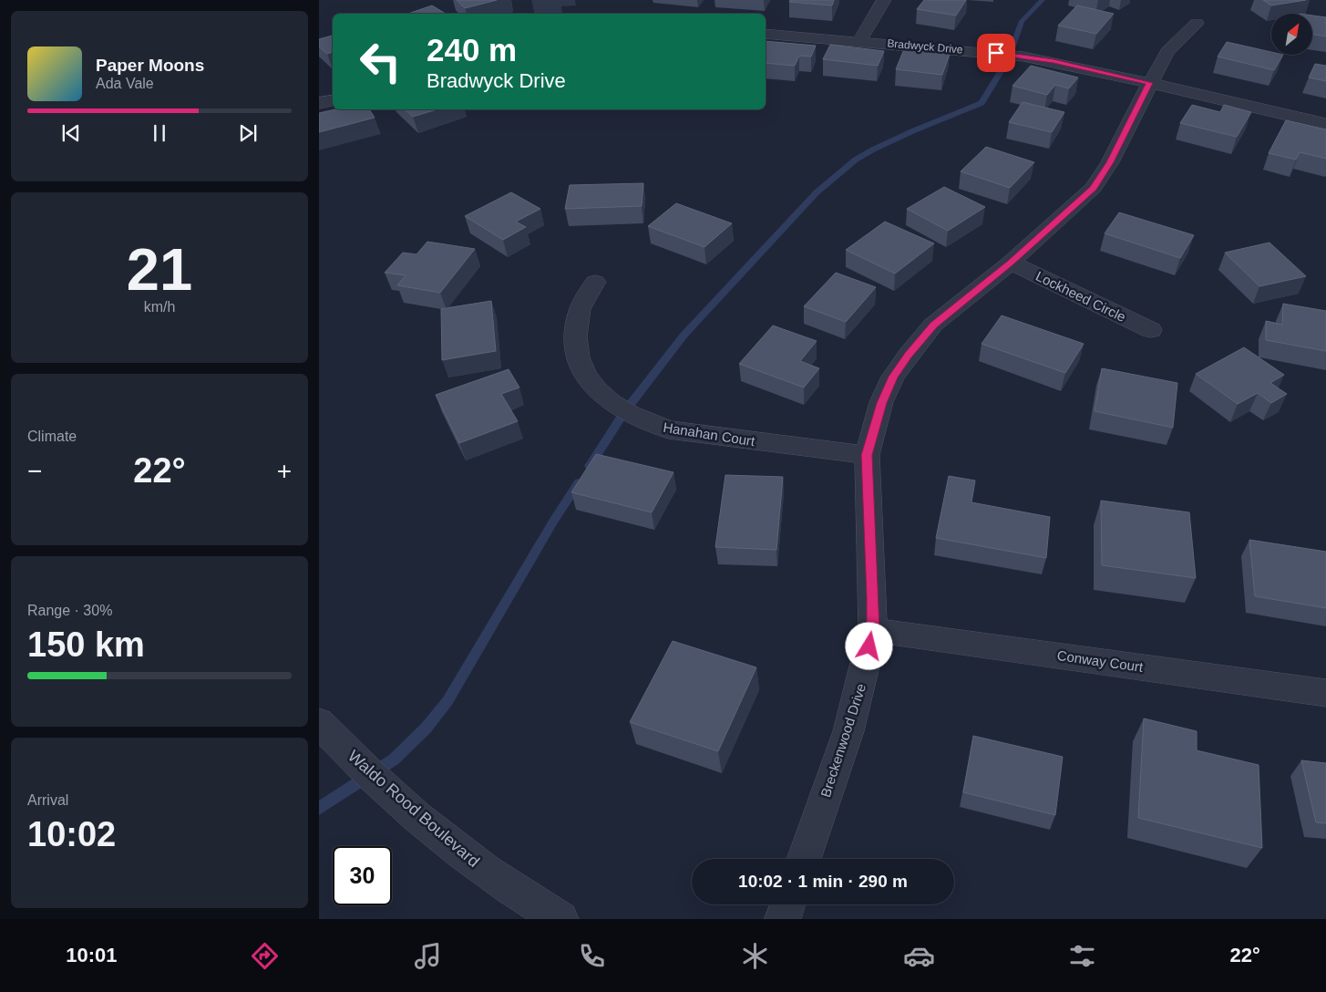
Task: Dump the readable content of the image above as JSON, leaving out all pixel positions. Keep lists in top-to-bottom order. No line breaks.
{"streets":{"street":["Bradwyck Drive","Lockheed Circle","Hanahan Court","Conway Court","Breckenwood Drive","Waldo Rood Boulevard"]},"crossings":[["Bradwyck Drive","Breckenwood Drive"],["Lockheed Circle","Breckenwood Drive"],["Hanahan Court","Breckenwood Drive"],["Conway Court","Breckenwood Drive"]],"north":"top right","page":{"turn":["240 m","Bradwyck Drive"],"song":["Paper Moons","Ada Vale"],"tile":[["21","km/h"],"Climate",["Range · 30%","150 km"],["Arrival","10:02"]],"heat":["−","22°","+"],"limit":"30","trip":"10:02 · 1 min · 290 m","tabs":["10:01","22°"]}}
